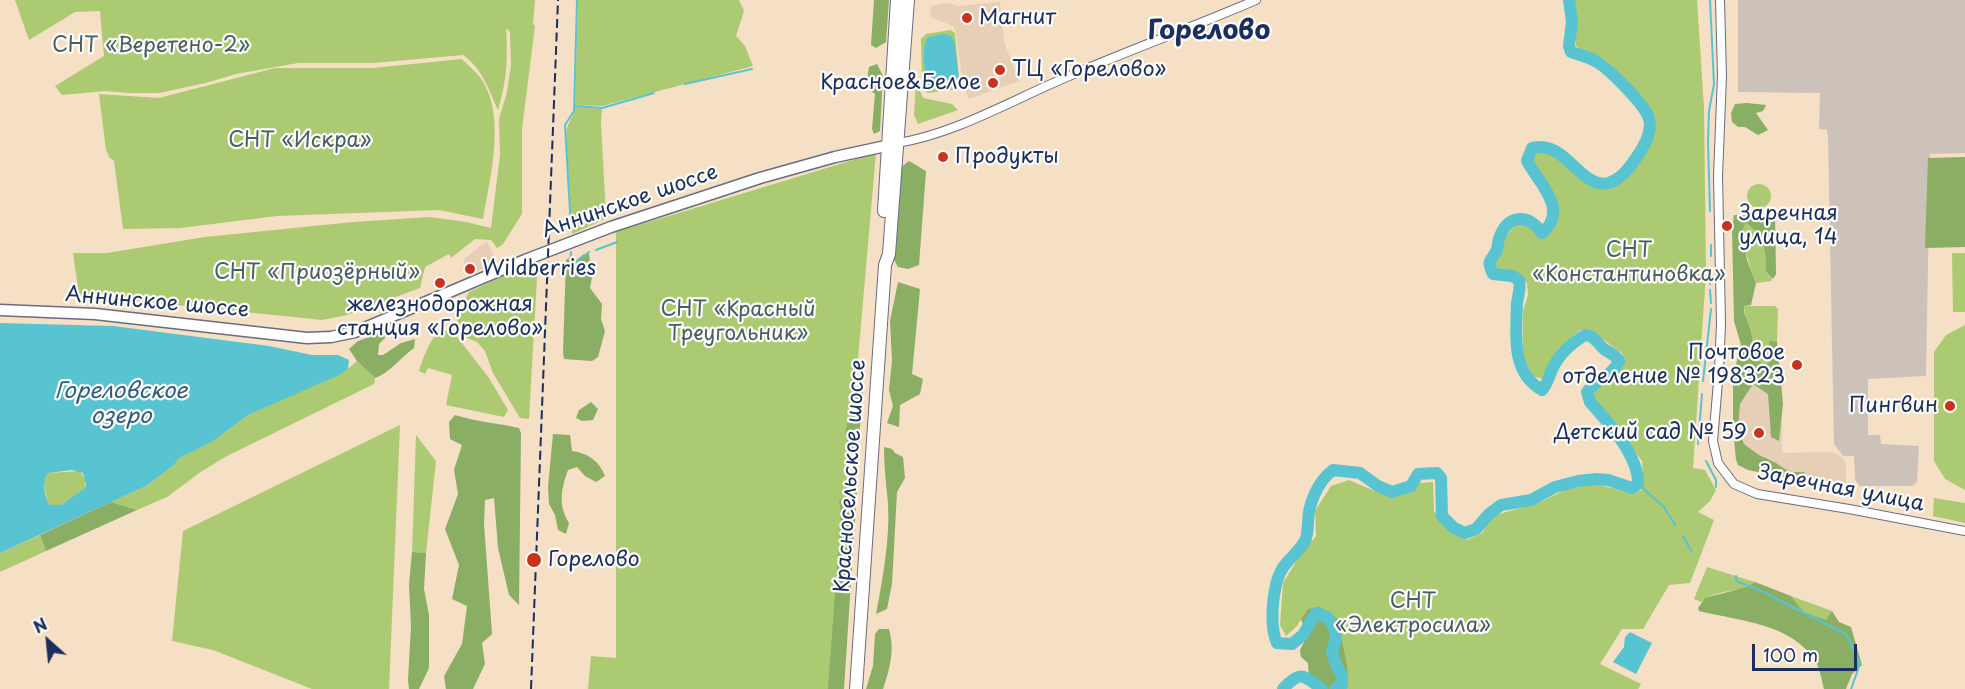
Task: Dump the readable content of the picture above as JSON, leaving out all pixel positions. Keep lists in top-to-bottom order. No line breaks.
{"streets":{"highway":["Красносельское шоссе"],"main road":["Аннинское шоссе"],"street":["Заречная улица"]},"crossings":[["Аннинское шоссе","Красносельское шоссе"]],"districts":["Горелово"],"water":["Гореловское озеро"],"parks":["СНТ «Веретено-2»","СНТ «Искра»","СНТ «Константиновка»","СНТ «Приозёрный»","СНТ «Красный Треугольник»","СНТ «Электросила»"],"places":["Магнит","ТЦ «Горелово»","Красное&Белое","Продукты","Заречная улица, 14","Wildberries","железнодорожная станция «Горелово»","Почтовое отделение № 198323","Пингвин","Детский сад № 59","Горелово"],"scale_bar":"100 m","north":"top left"}
